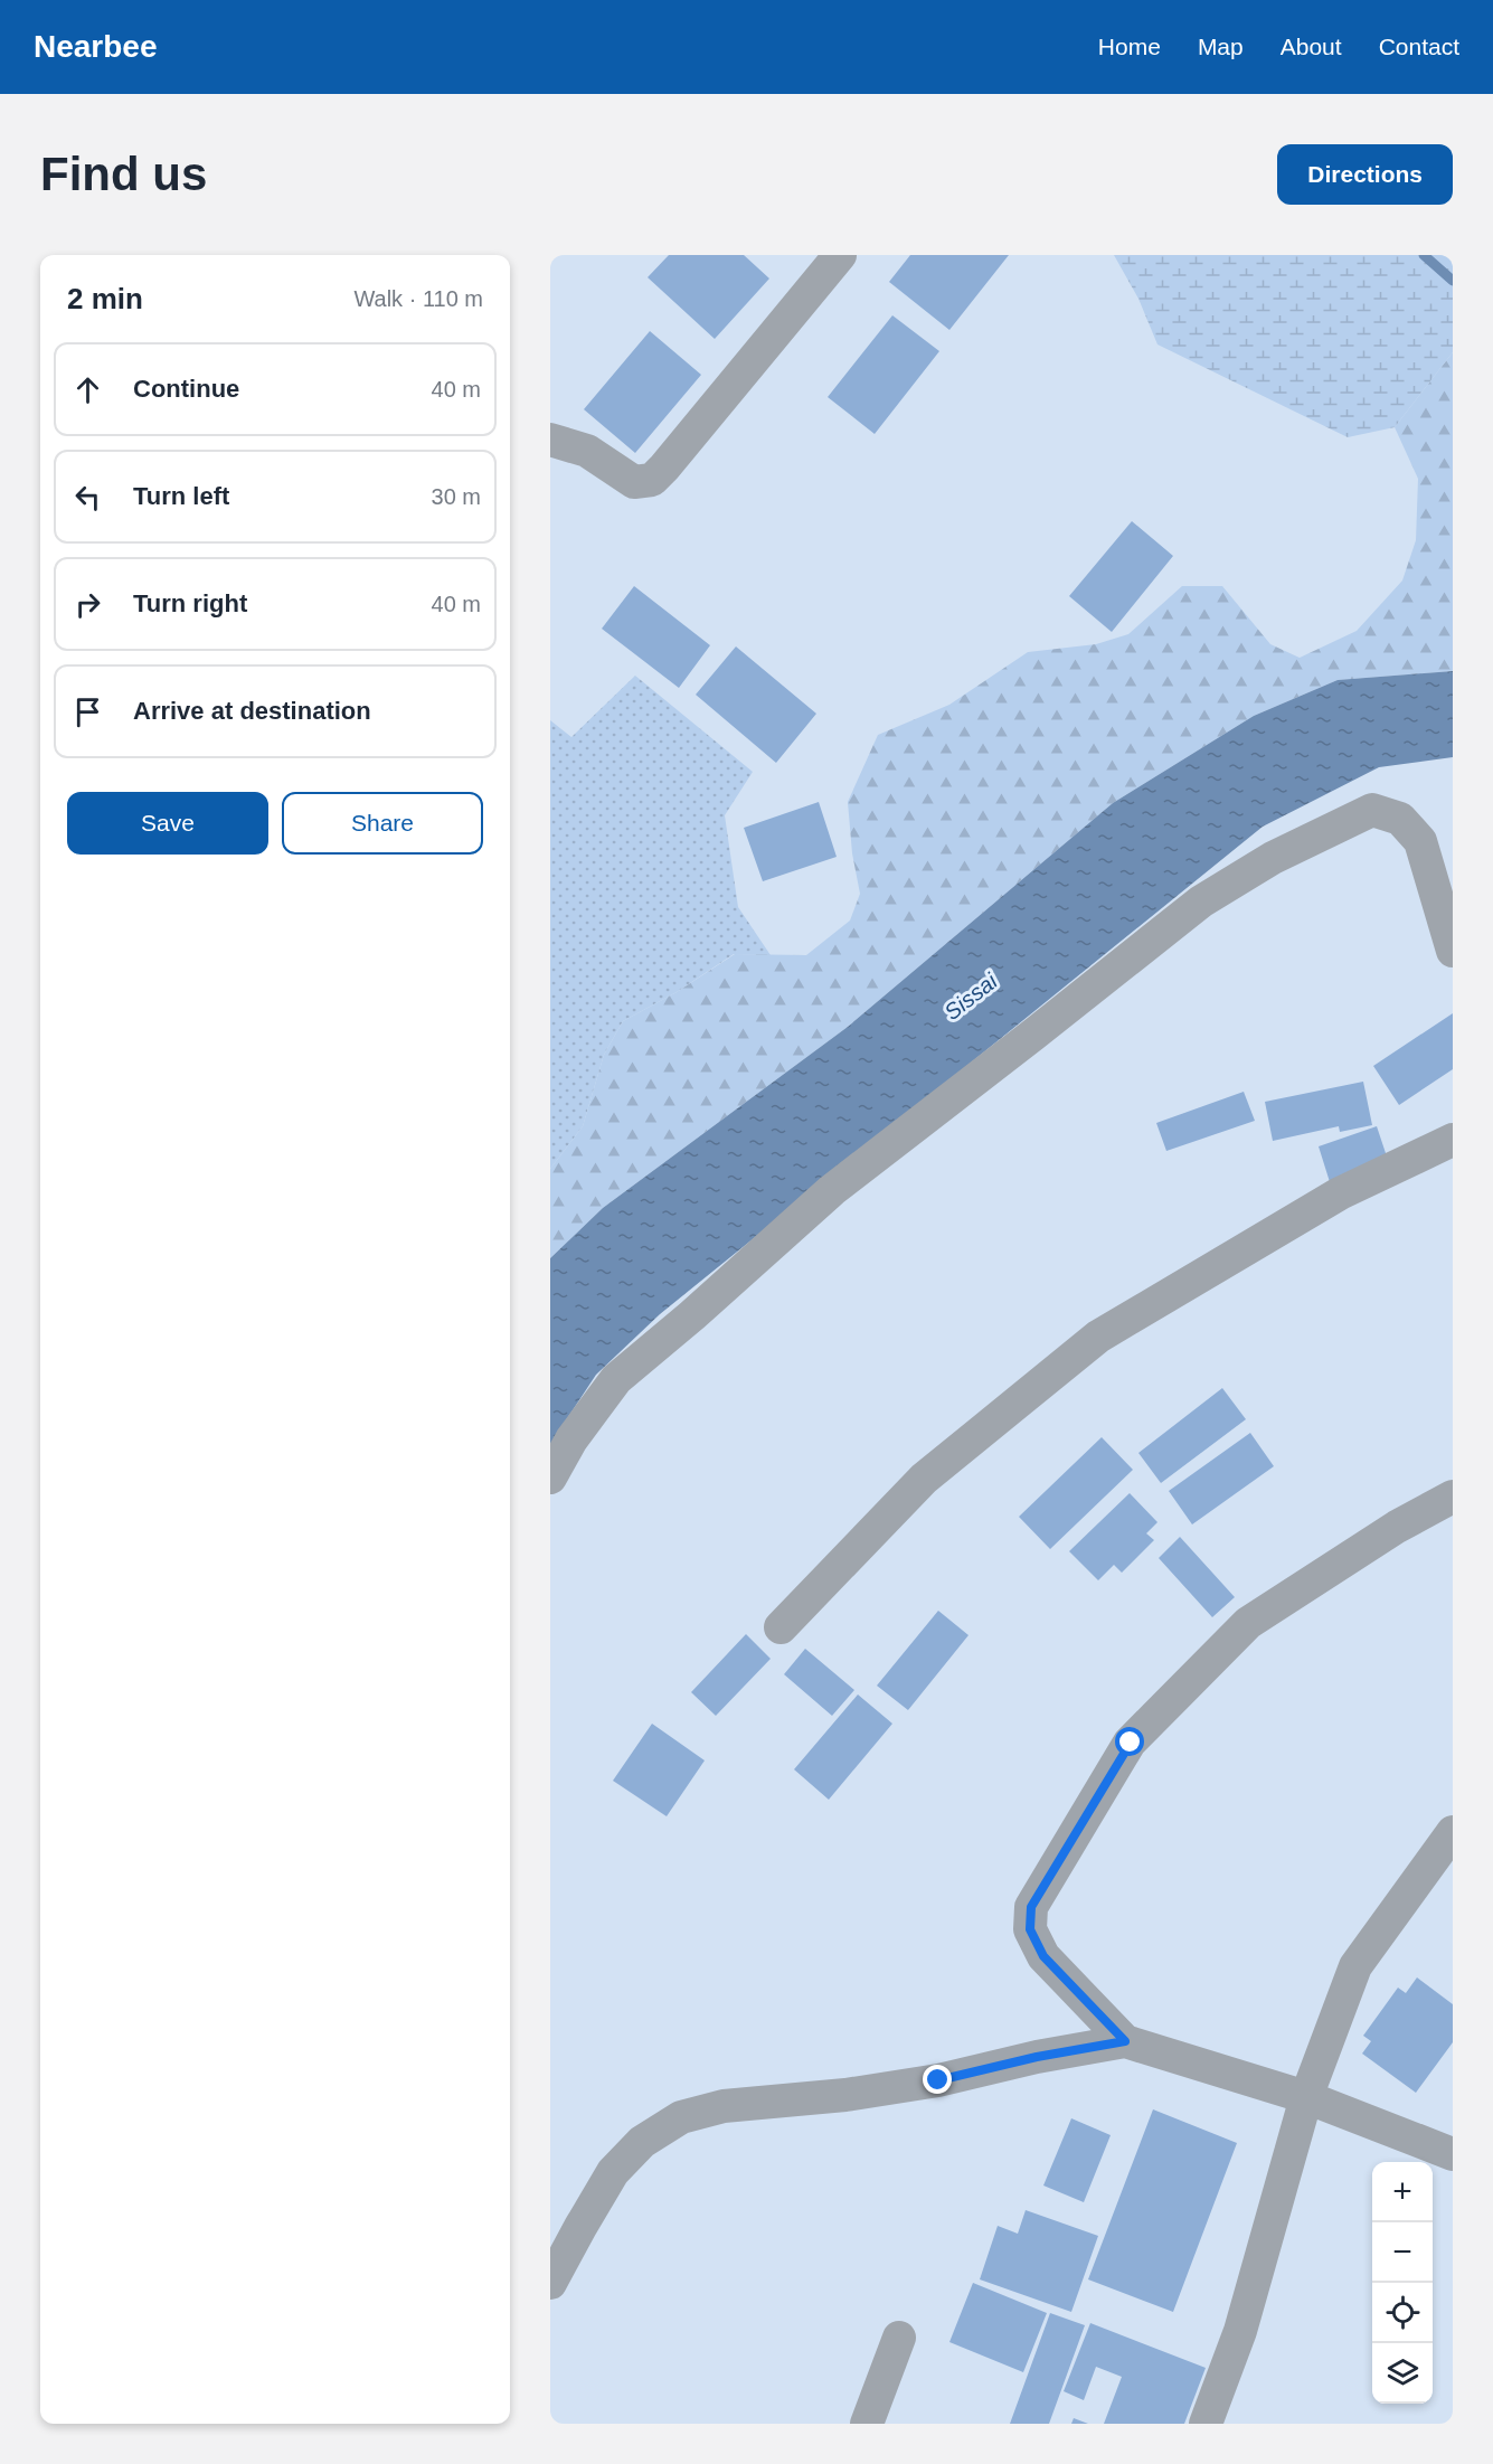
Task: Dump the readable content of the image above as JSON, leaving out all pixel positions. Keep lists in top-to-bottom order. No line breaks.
{"water":["Sissai"],"page":{"header":"Nearbee","nav":["Home","Map","About","Contact"],"buttons":["Directions",["Save","Share"]],"title":"Find us","heading":["2 min","Walk · 110 m"],"list":[["Continue","40 m"],["Turn left","30 m"],["Turn right","40 m"],"Arrive at destination"],"map_buttons":["+","−"]}}
